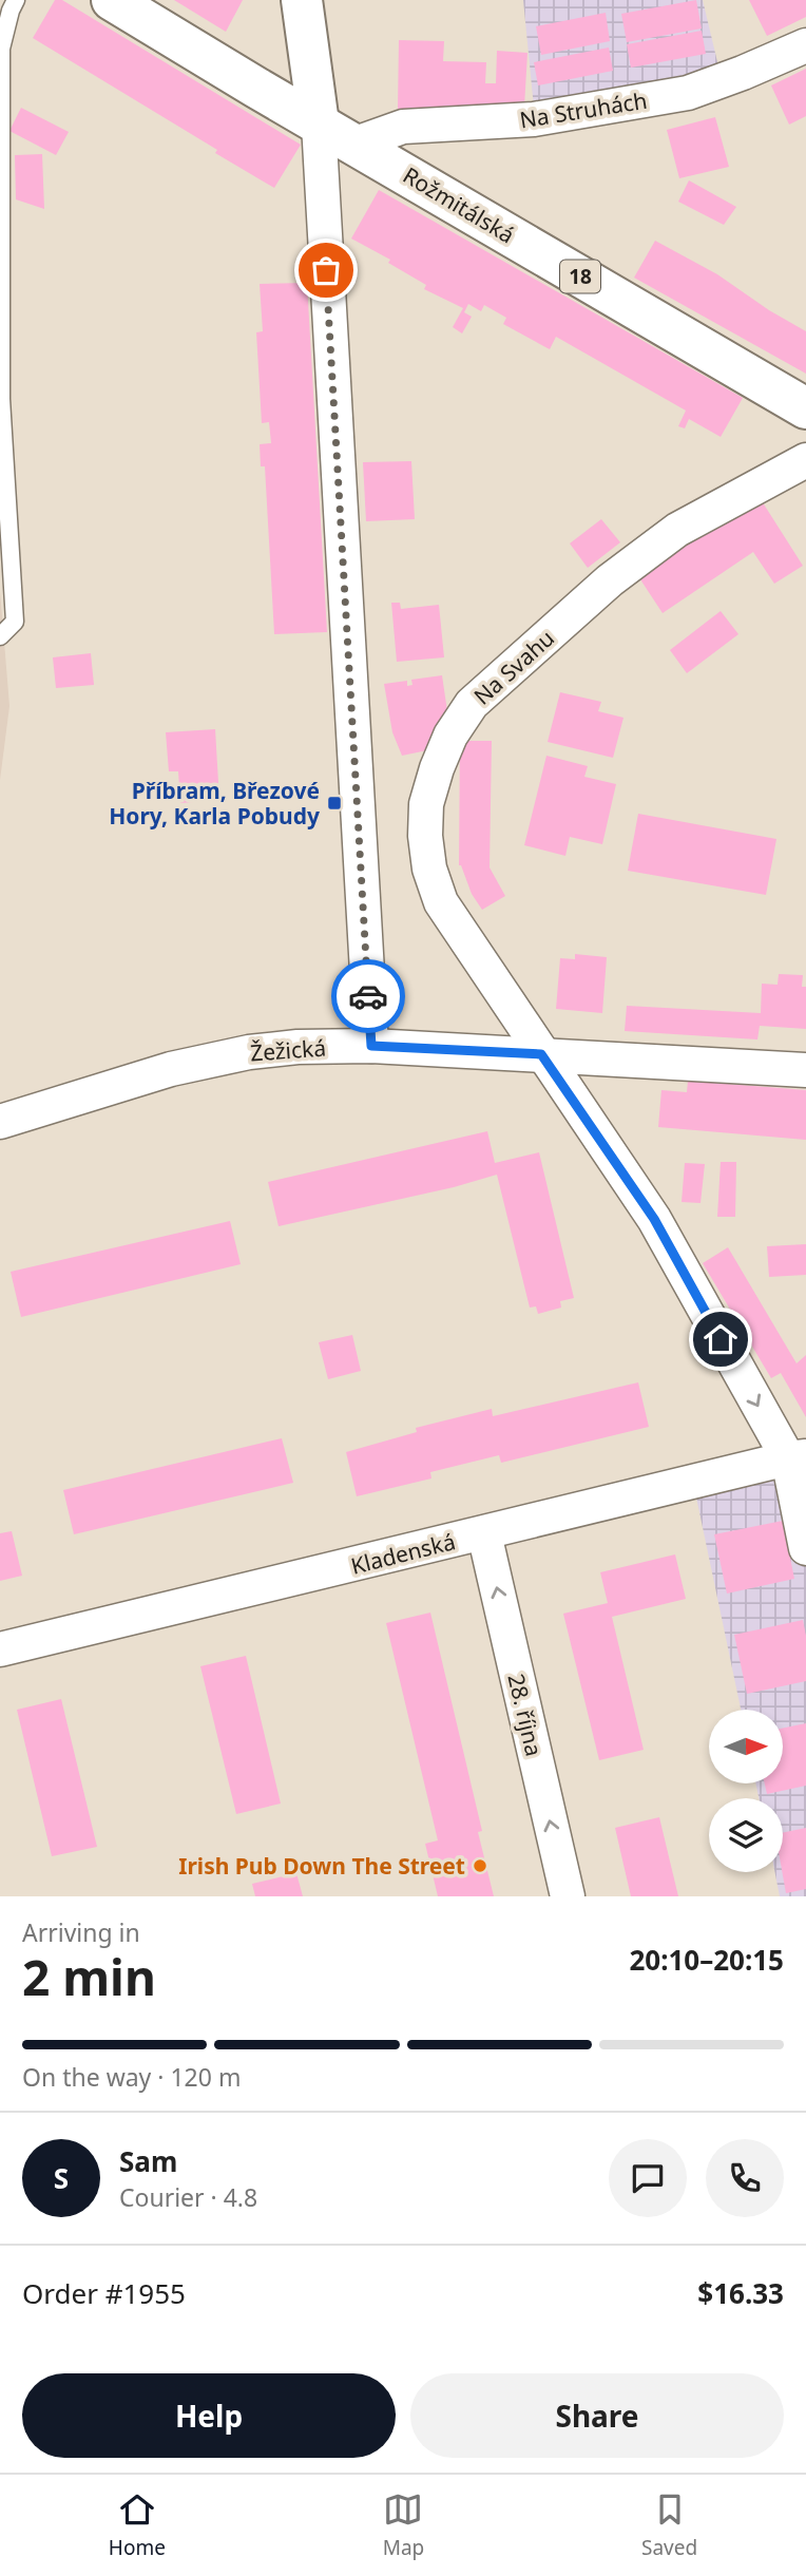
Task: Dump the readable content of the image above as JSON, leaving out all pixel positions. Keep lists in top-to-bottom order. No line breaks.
{"streets":{"main road":["Rožmitálská","18"],"street":["Na Struhách","Na Svahu","Žežická","Kladenská","28. října"]},"crossings":[["Na Struhách","Rožmitálská"],["Na Svahu","Žežická"],["Na Svahu","Kladenská"],["Kladenská","28. října"]],"one_way":["28. října"],"places":{"transit":["Příbram, Březové Hory, Karla Pobudy"],"other":["Irish Pub Down The Street"]},"north":"right","page":{"heading":["2 min","Arriving in","20:10–20:15"],"panel":["Sam","Courier · 4.8","Order #1955","$16.33"],"bar":"On the way · 120 m","round":"S","buttons":["Help","Share"],"tabs":["Home","Map","Saved"]}}
